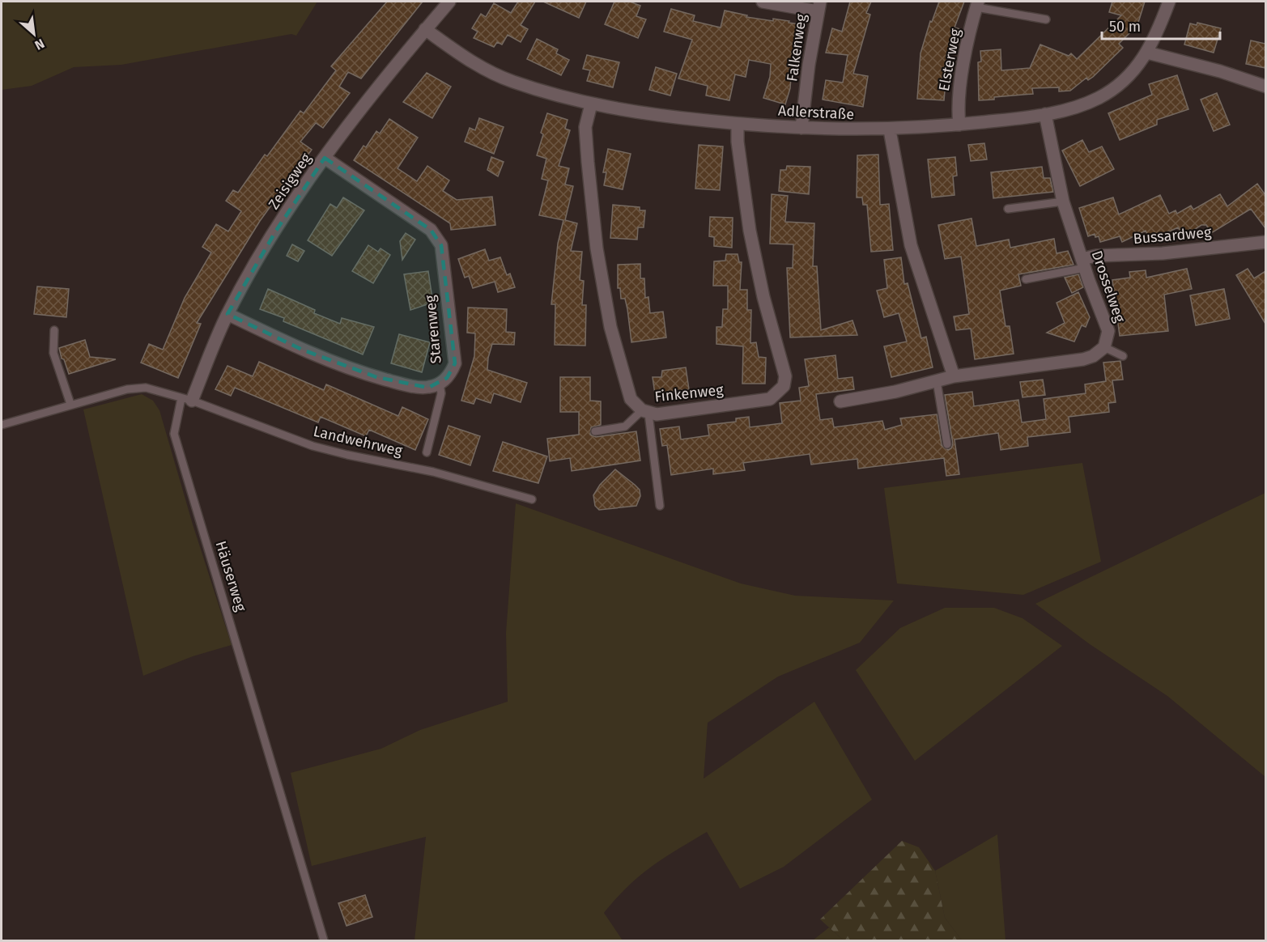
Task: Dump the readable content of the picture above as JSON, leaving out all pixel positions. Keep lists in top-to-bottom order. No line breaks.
{"streets":{"street":["Falkenweg","Elsterweg","Adlerstraße","Zeisigweg","Bussardweg","Drosselweg","Starenweg","Finkenweg"],"lane":["Landwehrweg","Häuserweg"]},"crossings":[["Falkenweg","Adlerstraße"],["Elsterweg","Adlerstraße"],["Adlerstraße","Zeisigweg"],["Adlerstraße","Drosselweg"],["Adlerstraße","Finkenweg"],["Zeisigweg","Starenweg"],["Zeisigweg","Landwehrweg"],["Zeisigweg","Häuserweg"],["Bussardweg","Drosselweg"],["Landwehrweg","Häuserweg"]],"scale_bar":"50 m","north":"bottom right"}
